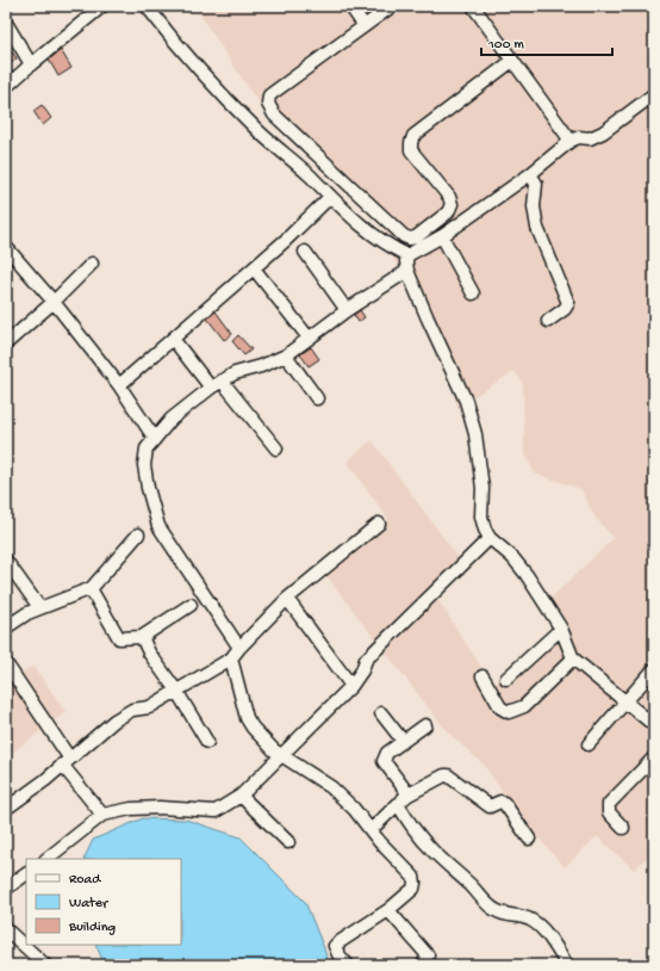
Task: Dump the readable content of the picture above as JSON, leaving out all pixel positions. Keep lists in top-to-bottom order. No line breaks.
{"legend":["Road","Water","Building"],"scale_bar":"100 m"}
